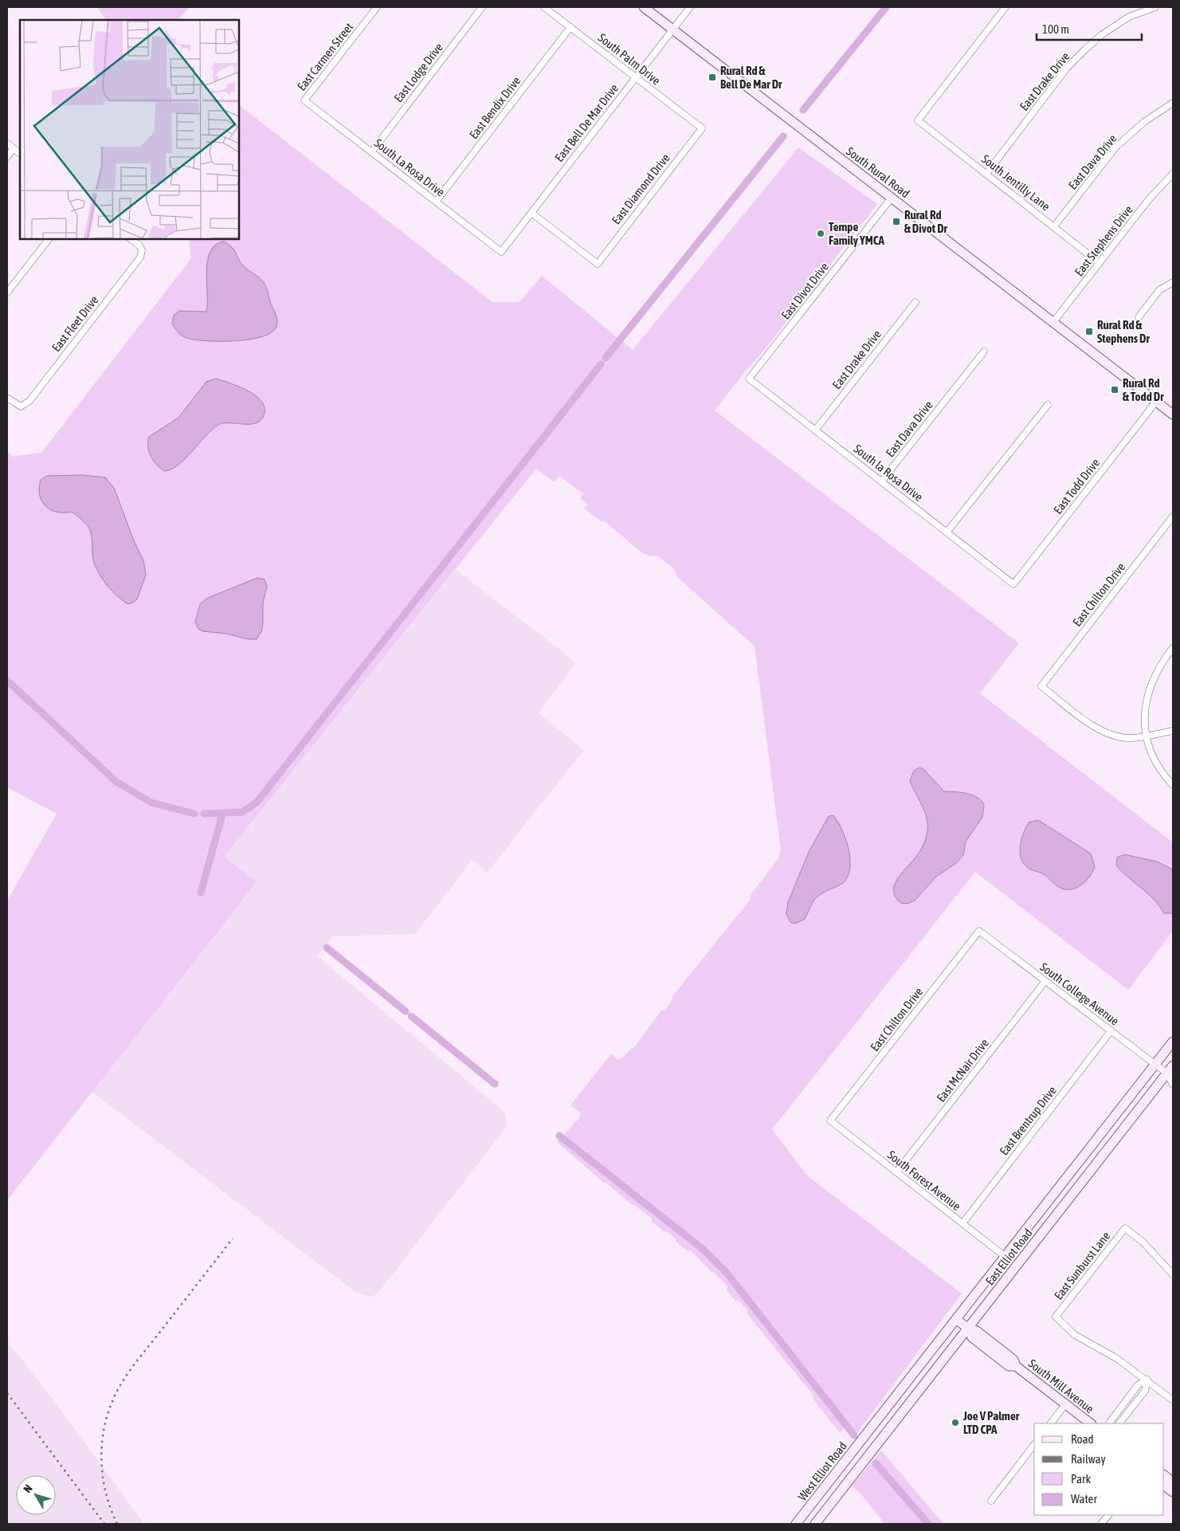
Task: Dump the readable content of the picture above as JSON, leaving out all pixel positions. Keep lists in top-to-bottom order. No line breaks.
{"streets":{"main road":["South Rural Road","East Elliot Road","South Mill Avenue","West Elliot Road"],"street":["East Carmen Street","South Palm Drive","East Lodge Drive","East Drake Drive","East Bendix Drive","East Bell De Mar Drive","East Dava Drive","South La Rosa Drive","South Jentilly Lane","East Diamond Drive","East Stephens Drive","East Divot Drive","East Fleet Drive","South la Rosa Drive","East Todd Drive","East Chilton Drive","South College Avenue","East McNair Drive","East Brentrup Drive","South Forest Avenue","East Sunburst Lane"]},"crossings":[["East Carmen Street","South La Rosa Drive"],["South Palm Drive","East Bendix Drive"],["South Palm Drive","East Bell De Mar Drive"],["South Palm Drive","East Diamond Drive"],["East Lodge Drive","South La Rosa Drive"],["East Drake Drive","South Jentilly Lane"],["East Drake Drive","South la Rosa Drive"],["East Bendix Drive","South La Rosa Drive"],["East Bell De Mar Drive","South La Rosa Drive"],["East Bell De Mar Drive","South Rural Road"],["East Bell De Mar Drive","East Diamond Drive"],["East Dava Drive","South Jentilly Lane"],["East Dava Drive","South la Rosa Drive"],["South Rural Road","East Stephens Drive"],["South Rural Road","East Divot Drive"],["South Rural Road","East Todd Drive"],["South Jentilly Lane","East Stephens Drive"],["East Divot Drive","South la Rosa Drive"],["South la Rosa Drive","East Todd Drive"],["East Chilton Drive","South College Avenue"],["East Chilton Drive","South Forest Avenue"],["South College Avenue","East McNair Drive"],["South College Avenue","East Brentrup Drive"],["South College Avenue","East Elliot Road"],["East McNair Drive","South Forest Avenue"],["East Brentrup Drive","South Forest Avenue"],["South Forest Avenue","East Elliot Road"],["East Elliot Road","South Mill Avenue"],["East Elliot Road","West Elliot Road"]],"places":{"transit":["Rural Rd & Bell De Mar Dr","Rural Rd & Divot Dr","Rural Rd & Stephens Dr","Rural Rd & Todd Dr"],"other":["Tempe Family YMCA","Joe V Palmer LTD CPA"]},"legend":["Road","Railway","Park","Water"],"scale_bar":"100 m","north":"top left"}
